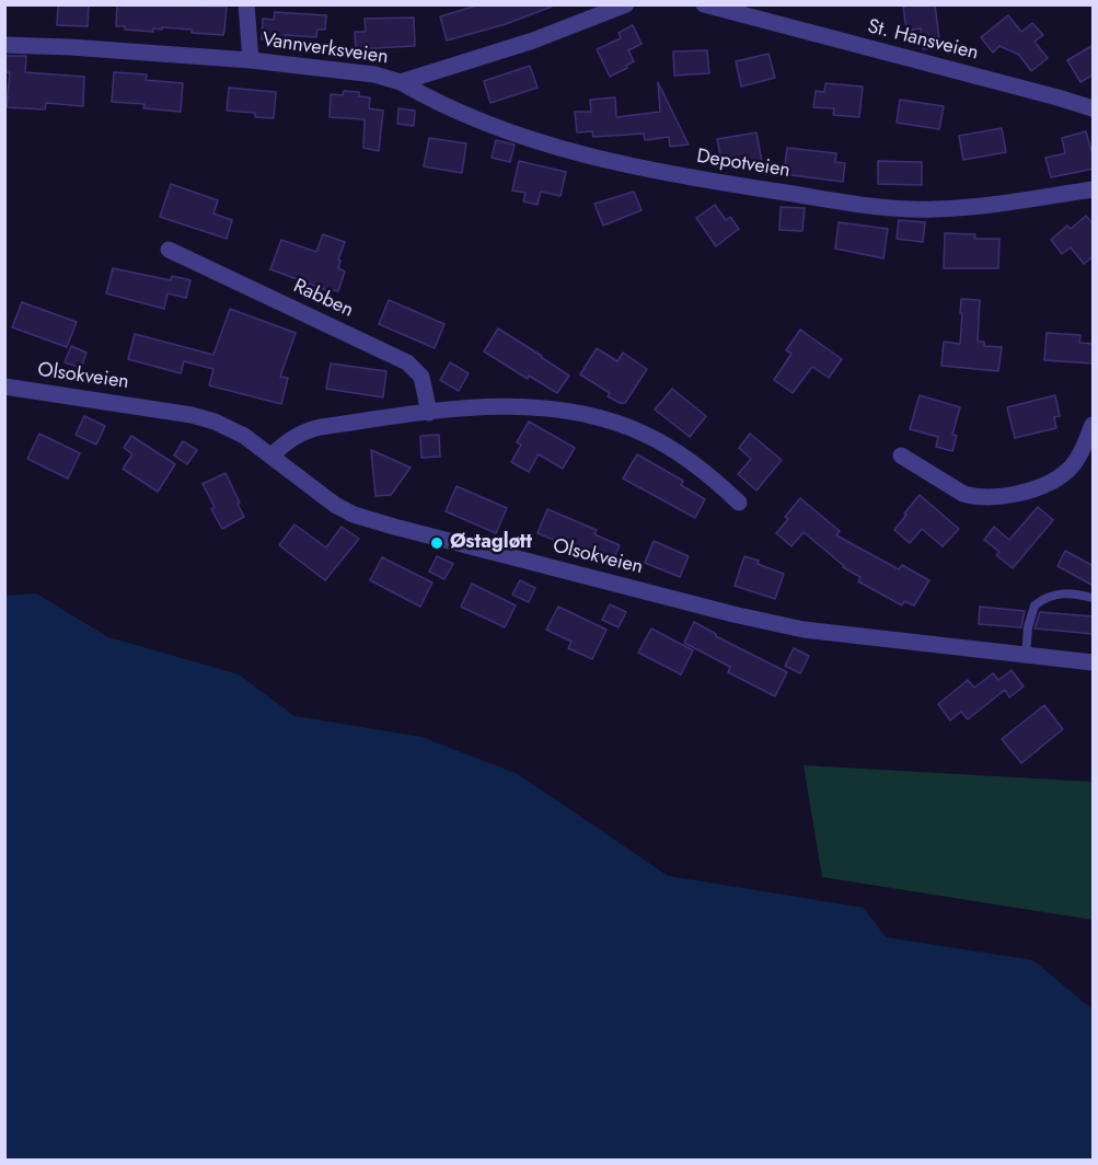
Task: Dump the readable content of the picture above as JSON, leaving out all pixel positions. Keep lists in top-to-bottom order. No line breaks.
{"streets":{"street":["St. Hansveien","Vannverksveien","Depotveien","Rabben","Olsokveien"]},"crossings":[["Vannverksveien","Depotveien"]],"places":["Østagløtt"]}
